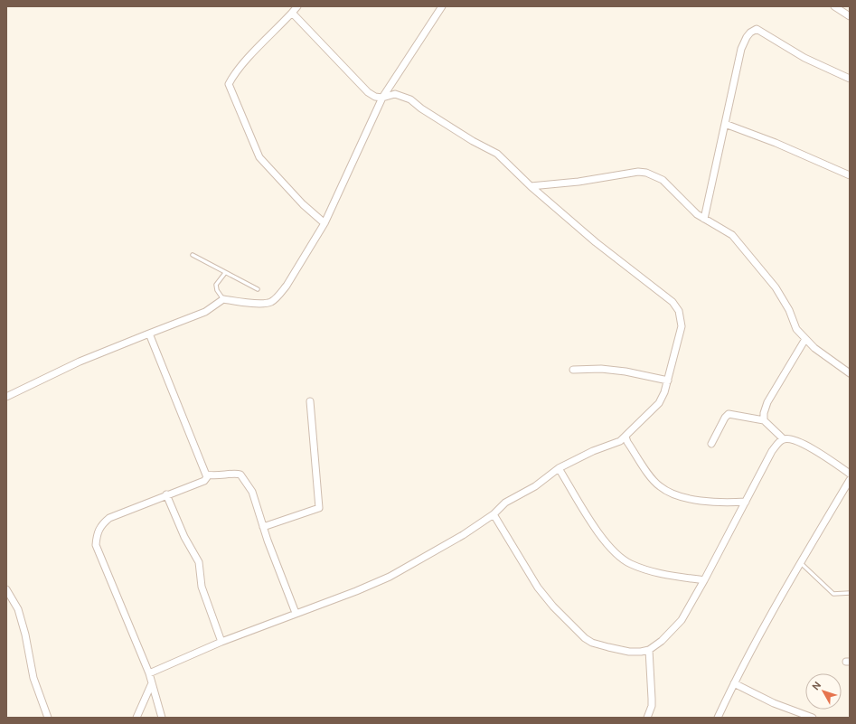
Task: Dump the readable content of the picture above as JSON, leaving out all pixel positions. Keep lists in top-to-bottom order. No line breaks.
{"north":"top left"}
